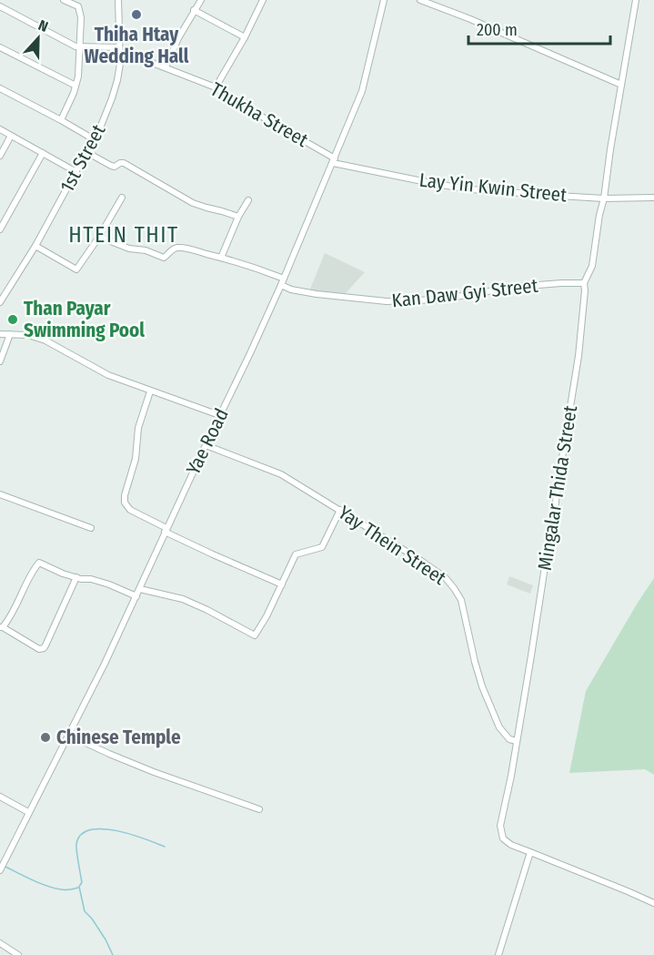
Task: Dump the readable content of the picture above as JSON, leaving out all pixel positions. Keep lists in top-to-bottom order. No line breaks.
{"streets":{"street":["Thukha Street","1st Street","Lay Yin Kwin Street","Kan Daw Gyi Street","Yae Road","Mingalar Thida Street","Yay Thein Street"]},"crossings":[["Thukha Street","1st Street"],["Thukha Street","Lay Yin Kwin Street"],["Thukha Street","Yae Road"],["Lay Yin Kwin Street","Yae Road"],["Lay Yin Kwin Street","Mingalar Thida Street"],["Kan Daw Gyi Street","Yae Road"],["Kan Daw Gyi Street","Mingalar Thida Street"],["Yae Road","Yay Thein Street"],["Mingalar Thida Street","Yay Thein Street"]],"districts":["HTEIN THIT"],"places":["Thiha Htay Wedding Hall","Than Payar Swimming Pool","Chinese Temple"],"scale_bar":"200 m","north":"top"}
